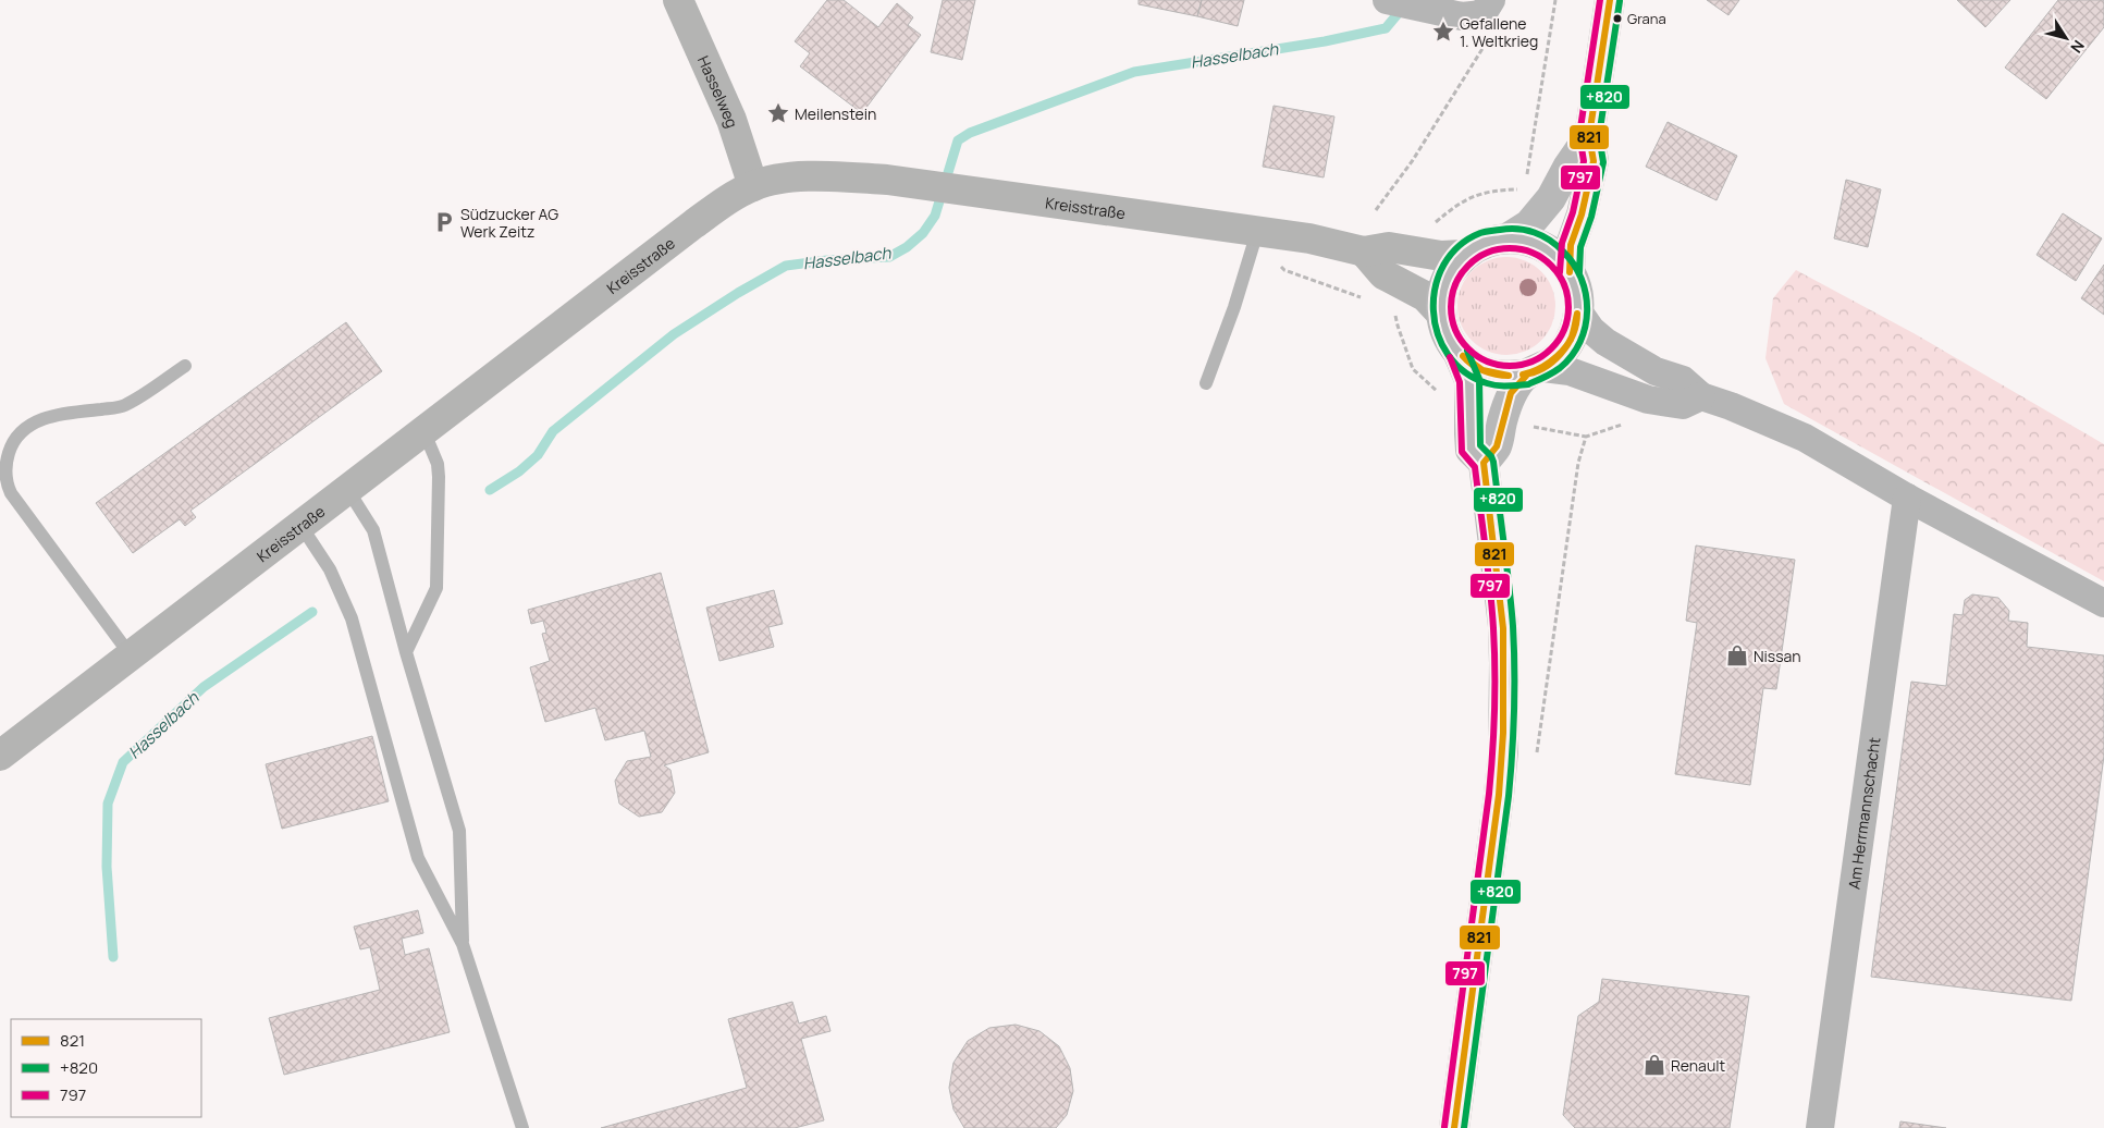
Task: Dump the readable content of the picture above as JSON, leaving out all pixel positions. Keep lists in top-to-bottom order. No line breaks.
{"streets":{"main road":["Hasselweg","Kreisstraße"],"street":["Am Herrmannschacht"]},"crossings":[["Hasselweg","Kreisstraße"]],"water":["Hasselbach"],"places":{"other":["Grana"],"place":["Gefallene 1. Weltkrieg","Meilenstein"],"parking":["Südzucker AG Werk Zeitz"],"shop":["Nissan","Renault"]},"lines":["transit line 821","transit line 797","transit line +820"],"legend":["821","+820","797"],"north":"bottom right"}
